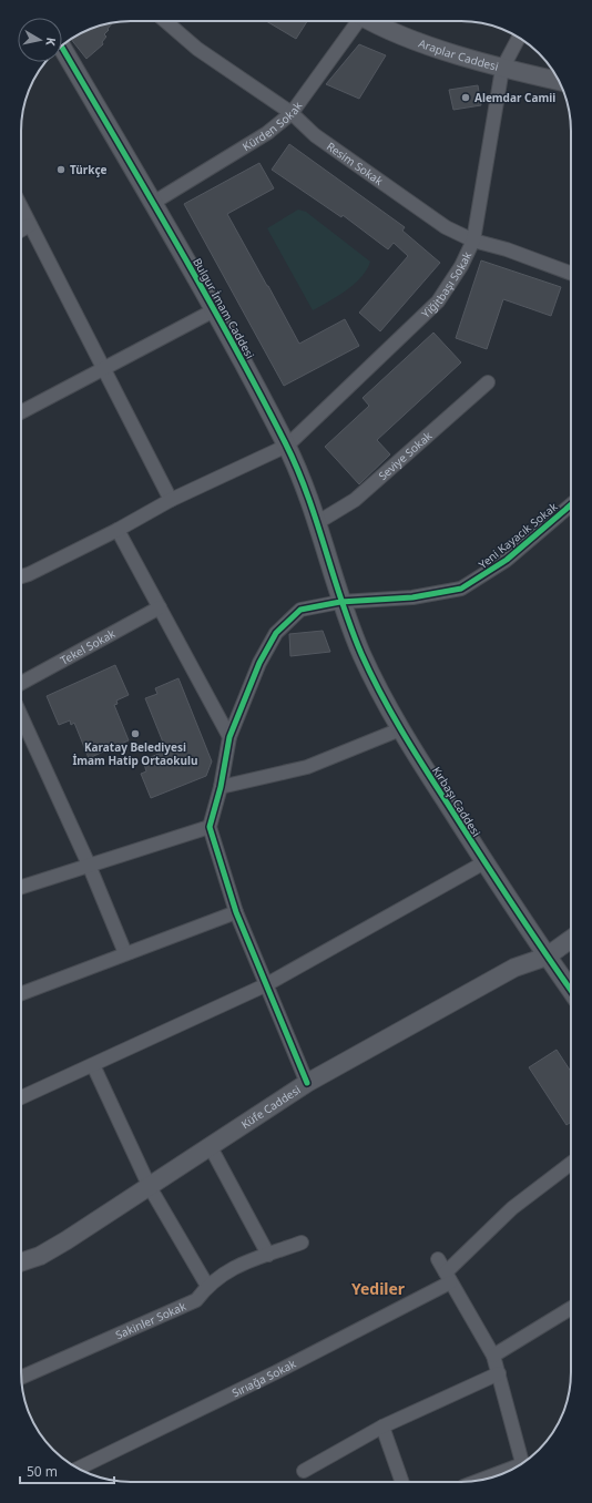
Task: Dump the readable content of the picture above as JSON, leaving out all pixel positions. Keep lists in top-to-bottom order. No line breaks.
{"streets":{"street":["Araplar Caddesi","Kürden Sokak","Resim Sokak","Yiğitbaşı Sokak","Bulgur İmam Caddesi","Seviye Sokak","Yeni Kayacık Sokak","Tekel Sokak","Kırbaşı Caddesi","Küfe Caddesi","Sakinler Sokak","Sırıağa Sokak"]},"crossings":[["Araplar Caddesi","Yiğitbaşı Sokak"],["Kürden Sokak","Resim Sokak"],["Kürden Sokak","Bulgur İmam Caddesi"],["Resim Sokak","Yiğitbaşı Sokak"],["Yiğitbaşı Sokak","Bulgur İmam Caddesi"],["Bulgur İmam Caddesi","Seviye Sokak"],["Bulgur İmam Caddesi","Yeni Kayacık Sokak"],["Bulgur İmam Caddesi","Kırbaşı Caddesi"],["Yeni Kayacık Sokak","Kırbaşı Caddesi"],["Kırbaşı Caddesi","Küfe Caddesi"]],"districts":["Yediler"],"places":["Alemdar Camii","Türkçe","Karatay Belediyesi İmam Hatip Ortaokulu"],"scale_bar":"50 m","north":"right"}
